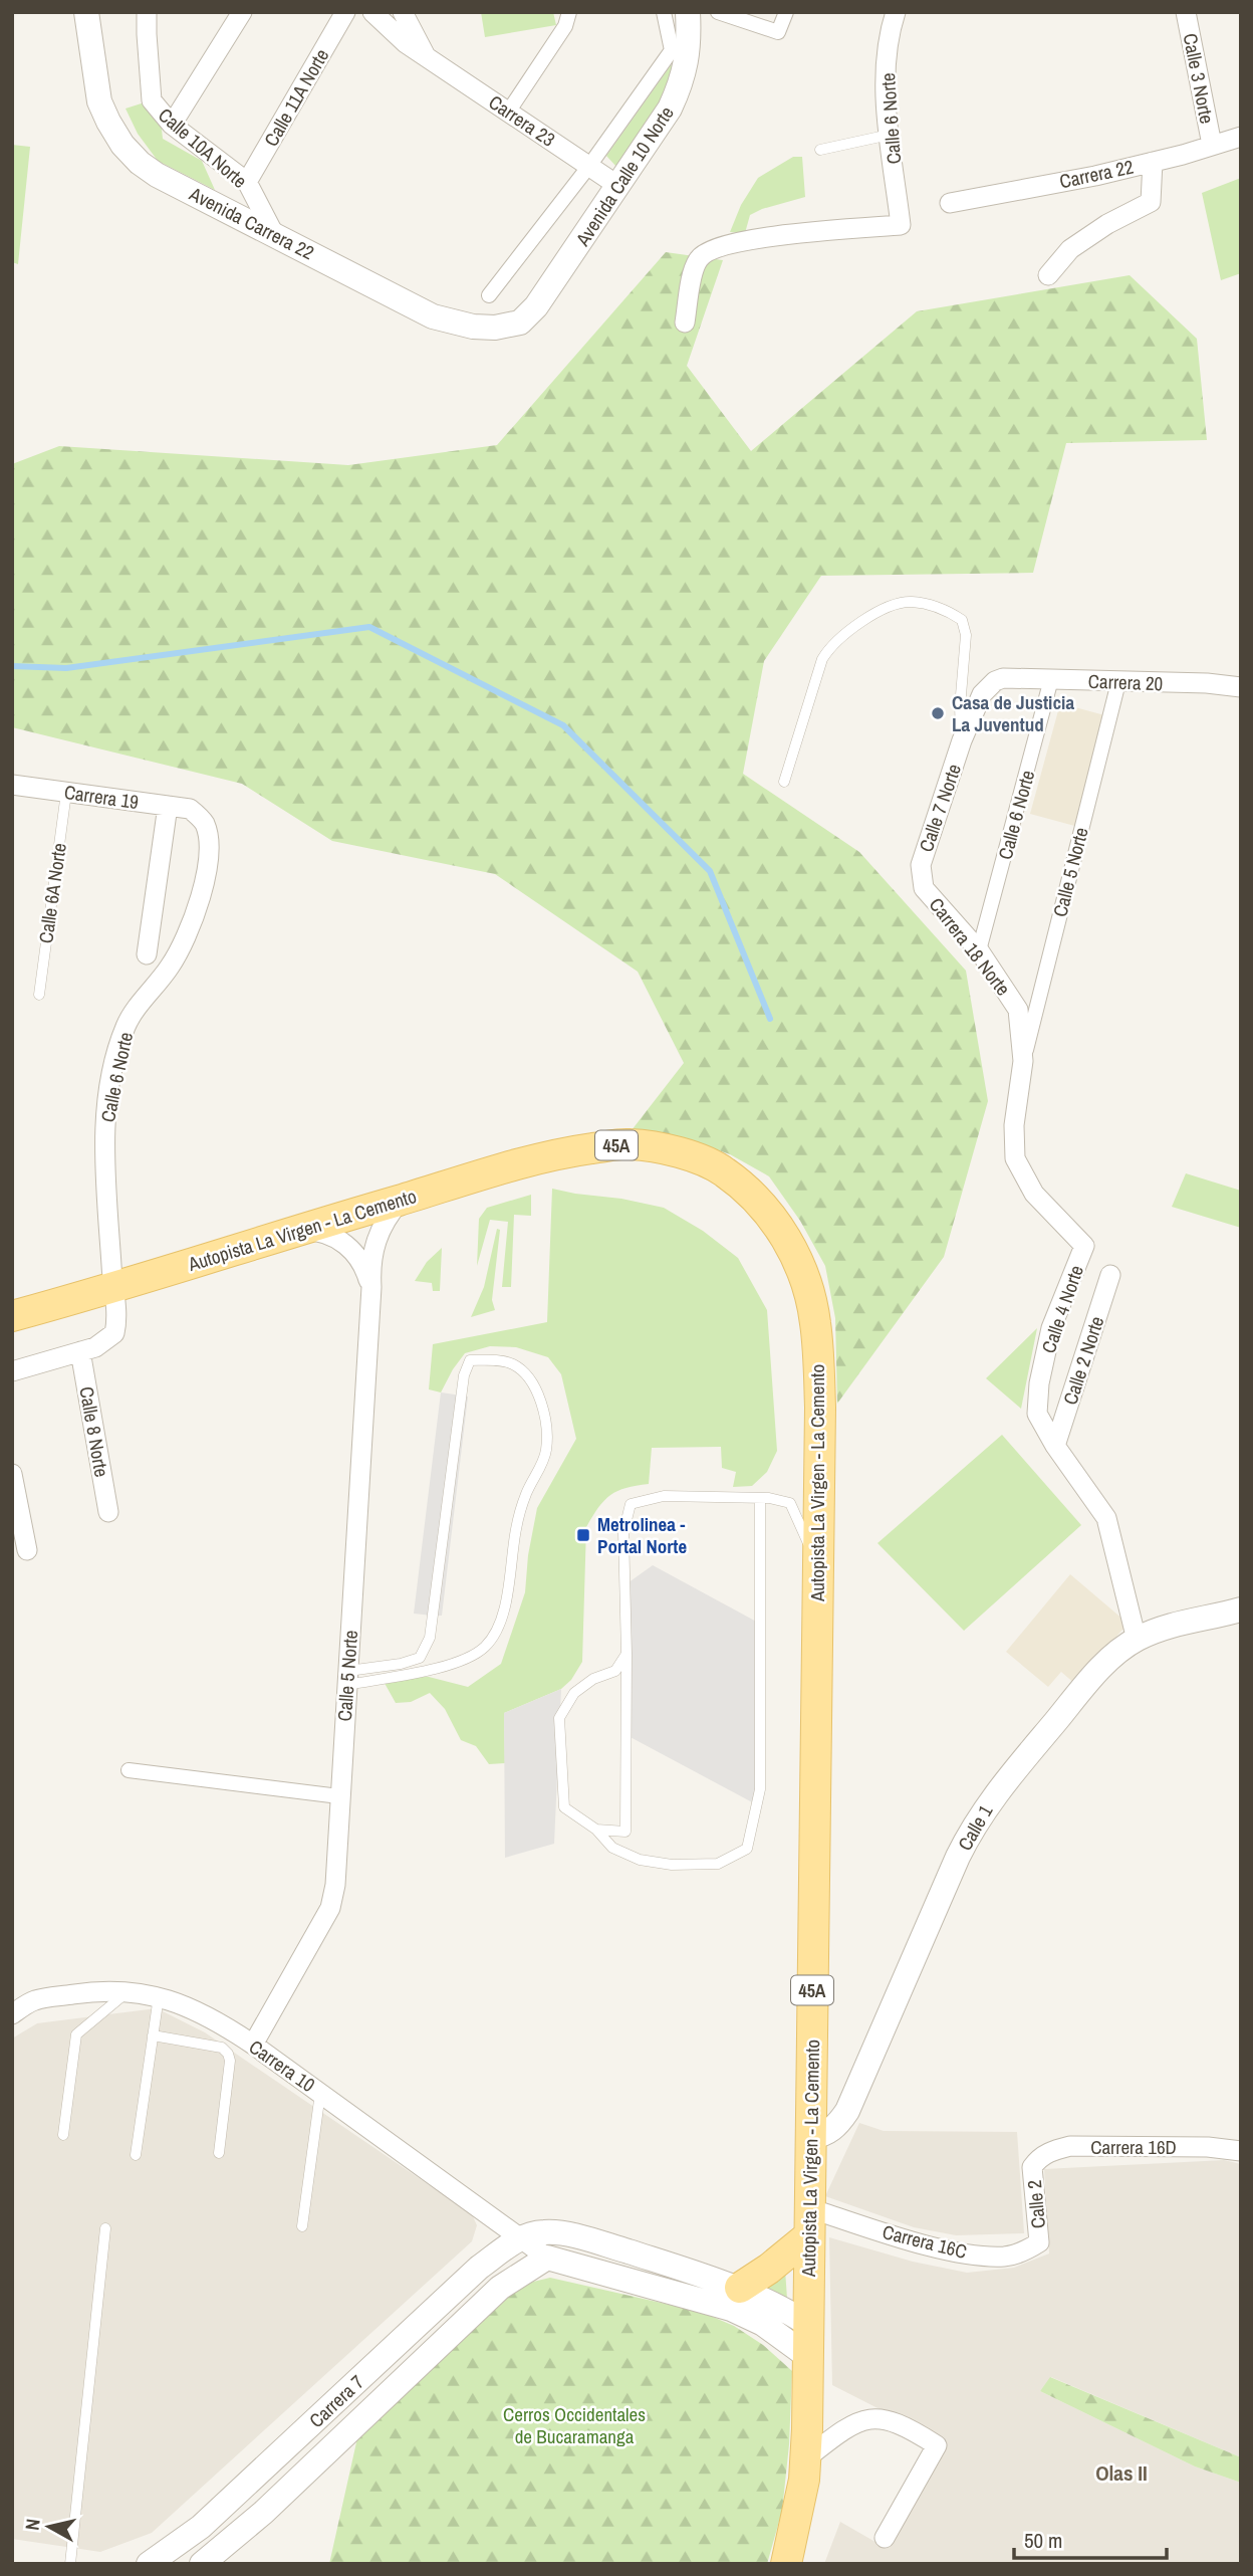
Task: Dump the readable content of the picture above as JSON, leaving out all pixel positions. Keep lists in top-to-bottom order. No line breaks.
{"streets":{"main road":["45A","Autopista La Virgen - La Cemento"],"street":["Calle 3 Norte","Calle 11A Norte","Calle 6 Norte","Carrera 23","Calle 10A Norte","Carrera 22","Avenida Calle 10 Norte","Avenida Carrera 22","Carrera 20","Carrera 19","Calle 7 Norte","Calle 5 Norte","Carrera 18 Norte","Calle 4 Norte","Calle 2 Norte","Calle 8 Norte","Calle 1","Carrera 10","Carrera 16D","Calle 2","Carrera 16C","Carrera 7"],"lane":["Calle 6A Norte"]},"crossings":[["Calle 3 Norte","Carrera 22"],["Calle 11A Norte","Calle 10A Norte"],["Calle 6 Norte","Carrera 20"],["Calle 6 Norte","Carrera 19"],["Calle 6 Norte","Carrera 18 Norte"],["Calle 6 Norte","Autopista La Virgen - La Cemento"],["Calle 6 Norte","Calle 8 Norte"],["Carrera 23","Avenida Calle 10 Norte"],["Calle 10A Norte","Avenida Carrera 22"],["Avenida Calle 10 Norte","Avenida Carrera 22"],["Carrera 20","Calle 7 Norte"],["Carrera 20","Calle 5 Norte"],["Carrera 19","Calle 6A Norte"],["Calle 7 Norte","Carrera 18 Norte"],["Calle 5 Norte","Carrera 18 Norte"],["Calle 5 Norte","Autopista La Virgen - La Cemento"],["Calle 5 Norte","Carrera 10"],["Carrera 18 Norte","Calle 4 Norte"],["Autopista La Virgen - La Cemento","Calle 1"],["Autopista La Virgen - La Cemento","Carrera 10"],["Autopista La Virgen - La Cemento","Carrera 16C"],["Calle 4 Norte","Calle 2 Norte"],["Carrera 10","Carrera 7"],["Carrera 16D","Calle 2"],["Calle 2","Carrera 16C"]],"districts":["Olas II"],"parks":["Cerros Occidentales de Bucaramanga"],"places":{"other":["Casa de Justicia La Juventud"],"transit":["Metrolinea - Portal Norte"]},"scale_bar":"50 m","north":"left"}
